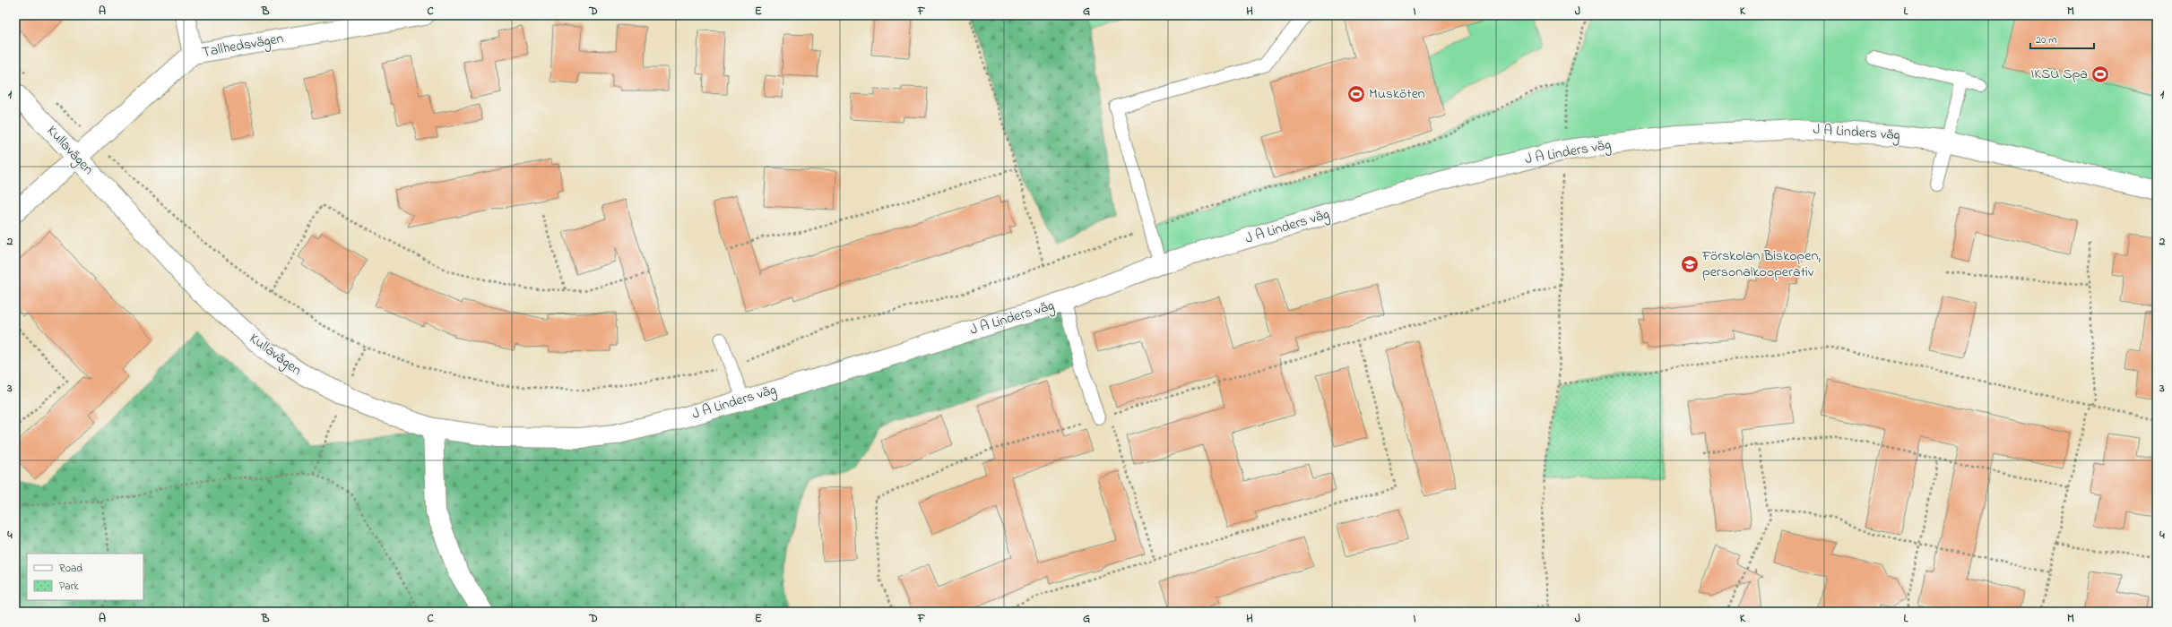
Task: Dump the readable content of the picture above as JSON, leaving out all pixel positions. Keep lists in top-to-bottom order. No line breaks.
{"streets":{"street":["Tallhedsvägen","J A Linders väg","Kullavägen"]},"crossings":[["Tallhedsvägen","Kullavägen"],["J A Linders väg","Kullavägen"]],"places":{"sports":["IKSU Spa","Musköten"],"school or university":["Förskolan Biskopen, personalkooperativ"]},"legend":["Road","Park"],"scale_bar":"20 m","grid":{"columns":["A","B","C","D","E","F","G","H","I","J","K","L","M"],"rows":["1","2","3","4"]}}
